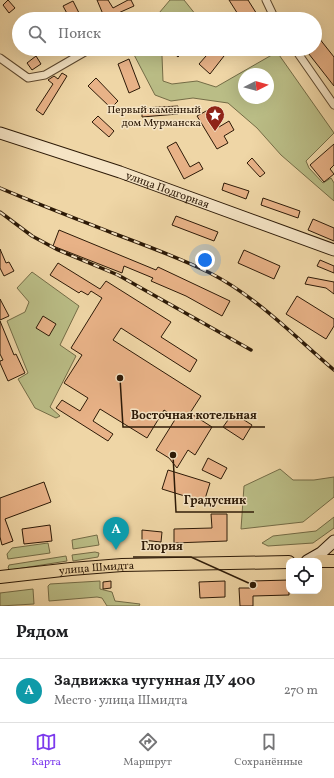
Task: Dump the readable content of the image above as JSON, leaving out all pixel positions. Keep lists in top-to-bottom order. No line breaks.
{"streets":{"main road":["улица Подгорная","улица Шмидта"]},"places":{"place":["Первый каменный дом Мурманска"],"other":["Восточная котельная","Градусник","Глория"]},"north":"right","page":{"search":"Поиск","pins":"A","heading":"Рядом","list":[{"mark":"A","name":"Задвижка чугунная ДУ 400","note":"Место · улица Шмидта","value":"270 m"}],"nav":["Карта","Маршрут","Сохранённые"]}}
